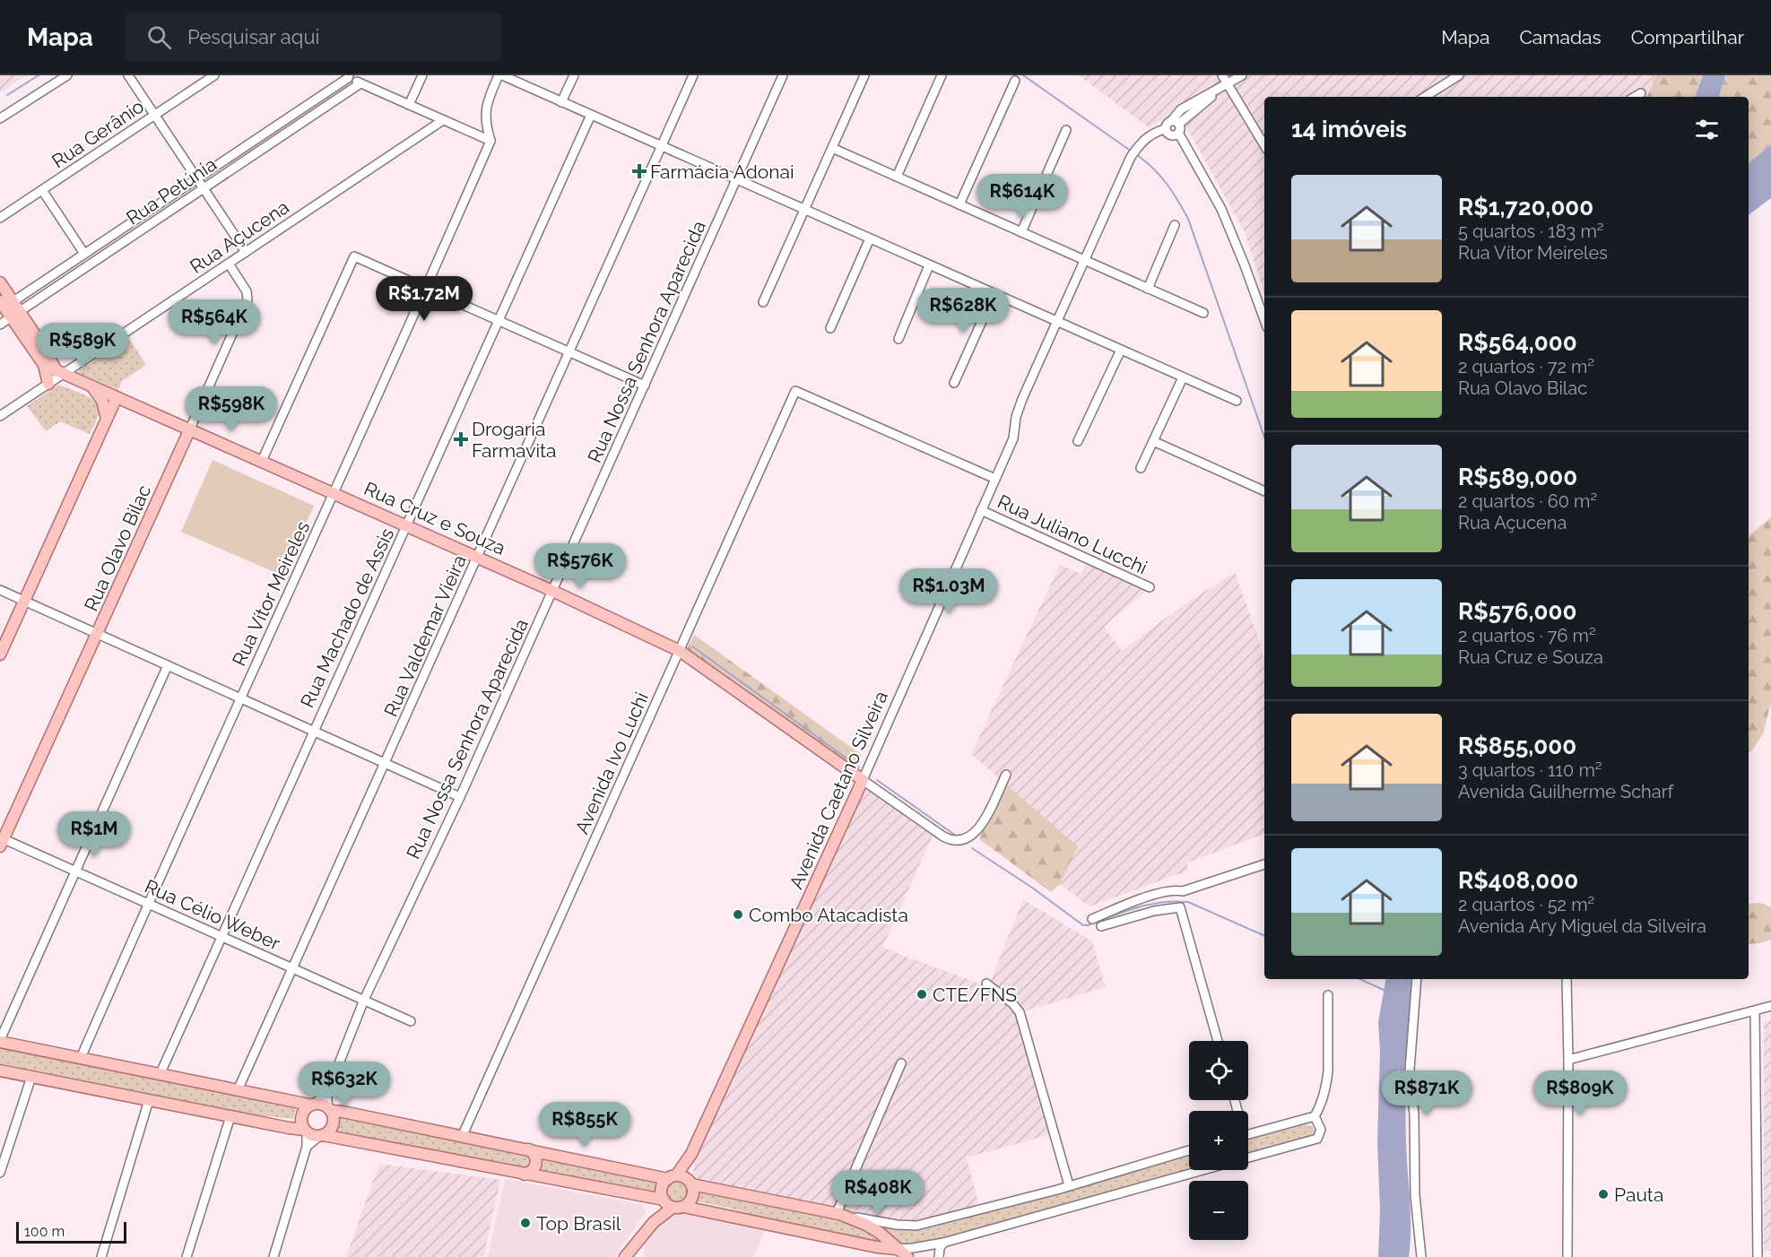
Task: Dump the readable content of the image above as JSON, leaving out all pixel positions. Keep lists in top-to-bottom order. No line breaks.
{"streets":{"main road":["Rua Cruz e Souza","Rua Olavo Bilac","Avenida Caetano Silveira"],"street":["Rua Gerânio","Rua Petúnia","Rua Açucena","Rua Nossa Senhora Aparecida","Rua Juliano Lucchi","Rua Vítor Meireles","Rua Machado de Assis","Rua Valdemar Vieira","Avenida Ivo Luchi","Rua Célio Weber"]},"crossings":[["Rua Açucena","Rua Cruz e Souza"],["Rua Açucena","Rua Olavo Bilac"],["Rua Nossa Senhora Aparecida","Rua Cruz e Souza"],["Rua Nossa Senhora Aparecida","Rua Célio Weber"],["Rua Cruz e Souza","Rua Olavo Bilac"],["Rua Cruz e Souza","Rua Vítor Meireles"],["Rua Cruz e Souza","Rua Machado de Assis"],["Rua Cruz e Souza","Rua Valdemar Vieira"],["Rua Cruz e Souza","Avenida Ivo Luchi"],["Rua Cruz e Souza","Avenida Caetano Silveira"],["Rua Juliano Lucchi","Avenida Caetano Silveira"],["Rua Olavo Bilac","Rua Célio Weber"],["Rua Vítor Meireles","Rua Célio Weber"],["Rua Machado de Assis","Rua Célio Weber"],["Rua Valdemar Vieira","Rua Célio Weber"],["Avenida Ivo Luchi","Avenida Caetano Silveira"]],"places":{"health":["Farmácia Adonai","Drogaria Farmavita"],"other":["Combo Atacadista","CTE/FNS","Pauta","Top Brasil"]},"scale_bar":"100 m","page":{"header":"Mapa","search":"Pesquisar aqui","nav":["Mapa","Camadas","Compartilhar"],"heading":"14 imóveis","list":[{"name":"R$1,720,000","note":"5 quartos · 183 m² · Rua Vítor Meireles"},{"name":"R$564,000","note":"2 quartos · 72 m² · Rua Olavo Bilac"},{"name":"R$589,000","note":"2 quartos · 60 m² · Rua Açucena"},{"name":"R$576,000","note":"2 quartos · 76 m² · Rua Cruz e Souza"},{"name":"R$855,000","note":"3 quartos · 110 m² · Avenida Guilherme Scharf"},{"name":"R$408,000","note":"2 quartos · 52 m² · Avenida Ary Miguel da Silveira"}],"price":["R$614K","R$1.72M","R$628K","R$564K","R$589K","R$598K","R$576K","R$1.03M","R$1M","R$632K","R$871K","R$809K","R$855K","R$408K"],"map_buttons":["+","−"],"scale":"100 m"}}
